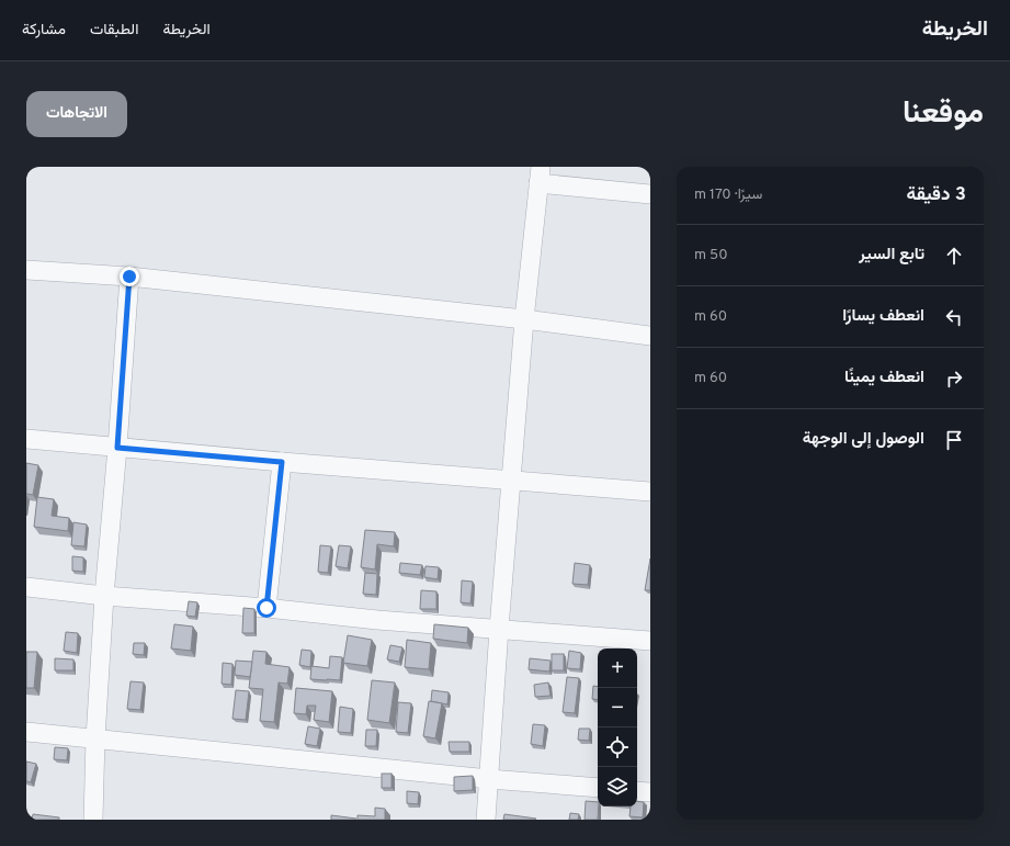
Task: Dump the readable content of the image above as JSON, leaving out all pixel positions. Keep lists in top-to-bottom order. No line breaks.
{"page":{"header":"الخريطة","nav":["الخريطة","الطبقات","مشاركة"],"title":"موقعنا","buttons":"الاتجاهات","heading":["3 دقيقة","سيرًا · 170 m"],"list":[["تابع السير","50 m"],["انعطف يسارًا","60 m"],["انعطف يمينًا","60 m"],"الوصول إلى الوجهة"],"map_buttons":["+","−"]}}
